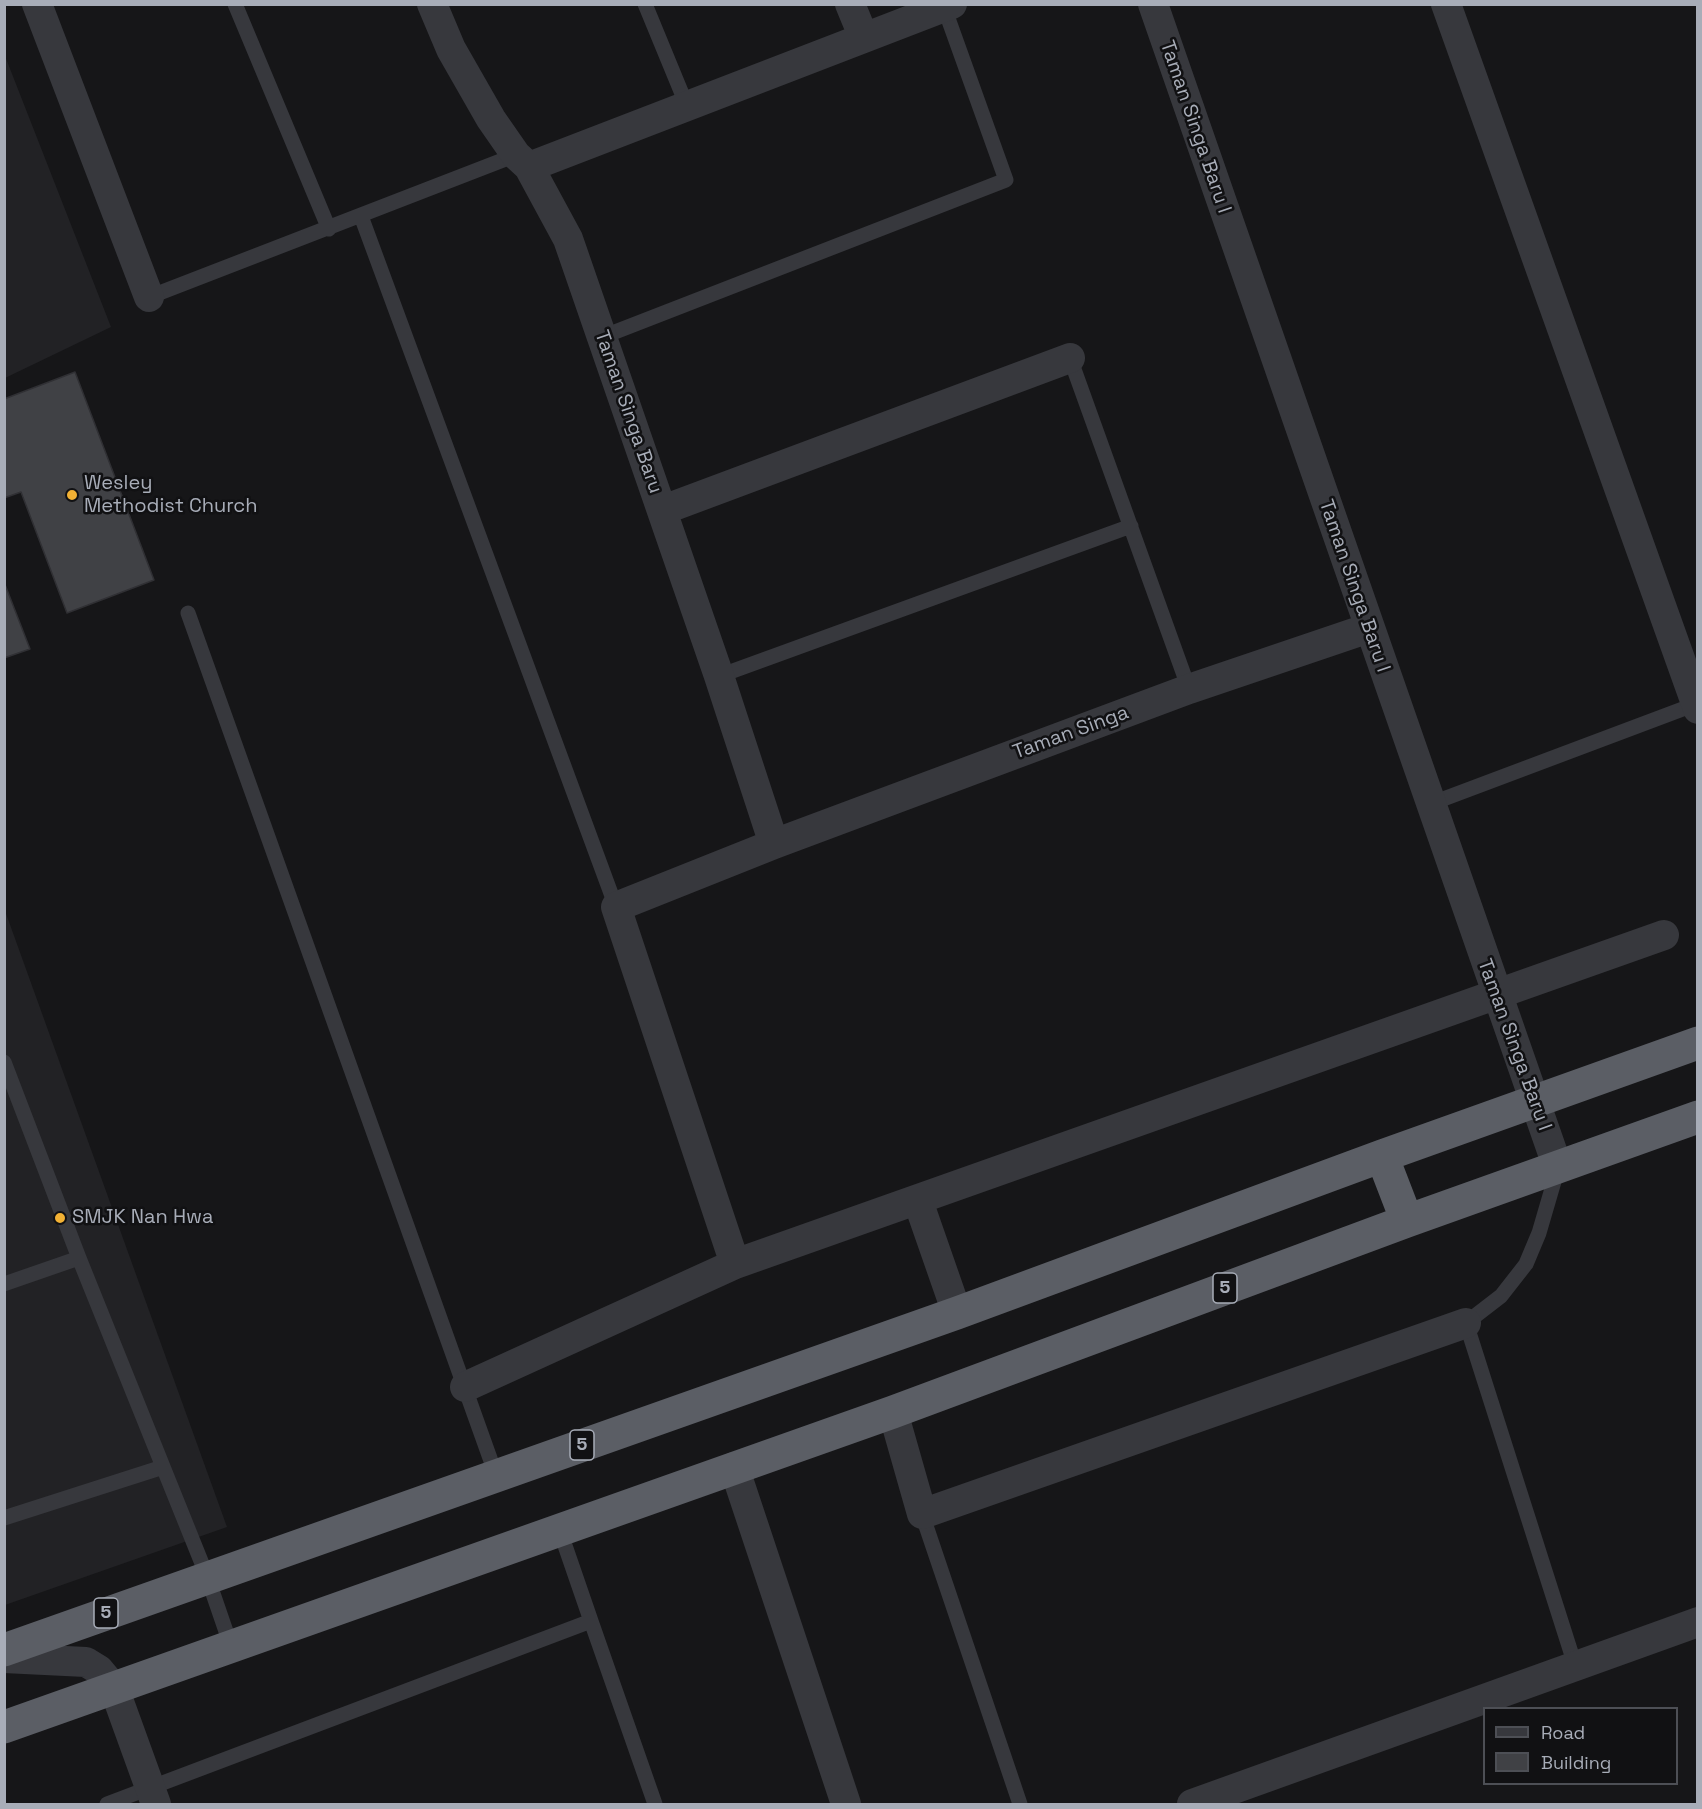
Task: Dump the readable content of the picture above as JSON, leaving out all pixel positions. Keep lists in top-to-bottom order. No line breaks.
{"streets":{"highway":["5"],"street":["Taman Singa Baru I","Taman Singa Baru","Taman Singa"]},"crossings":[["Taman Singa Baru I","Taman Singa"],["Taman Singa Baru I","5"],["Taman Singa Baru","Taman Singa"]],"places":["Wesley Methodist Church","SMJK Nan Hwa"],"legend":["Road","Building"]}
